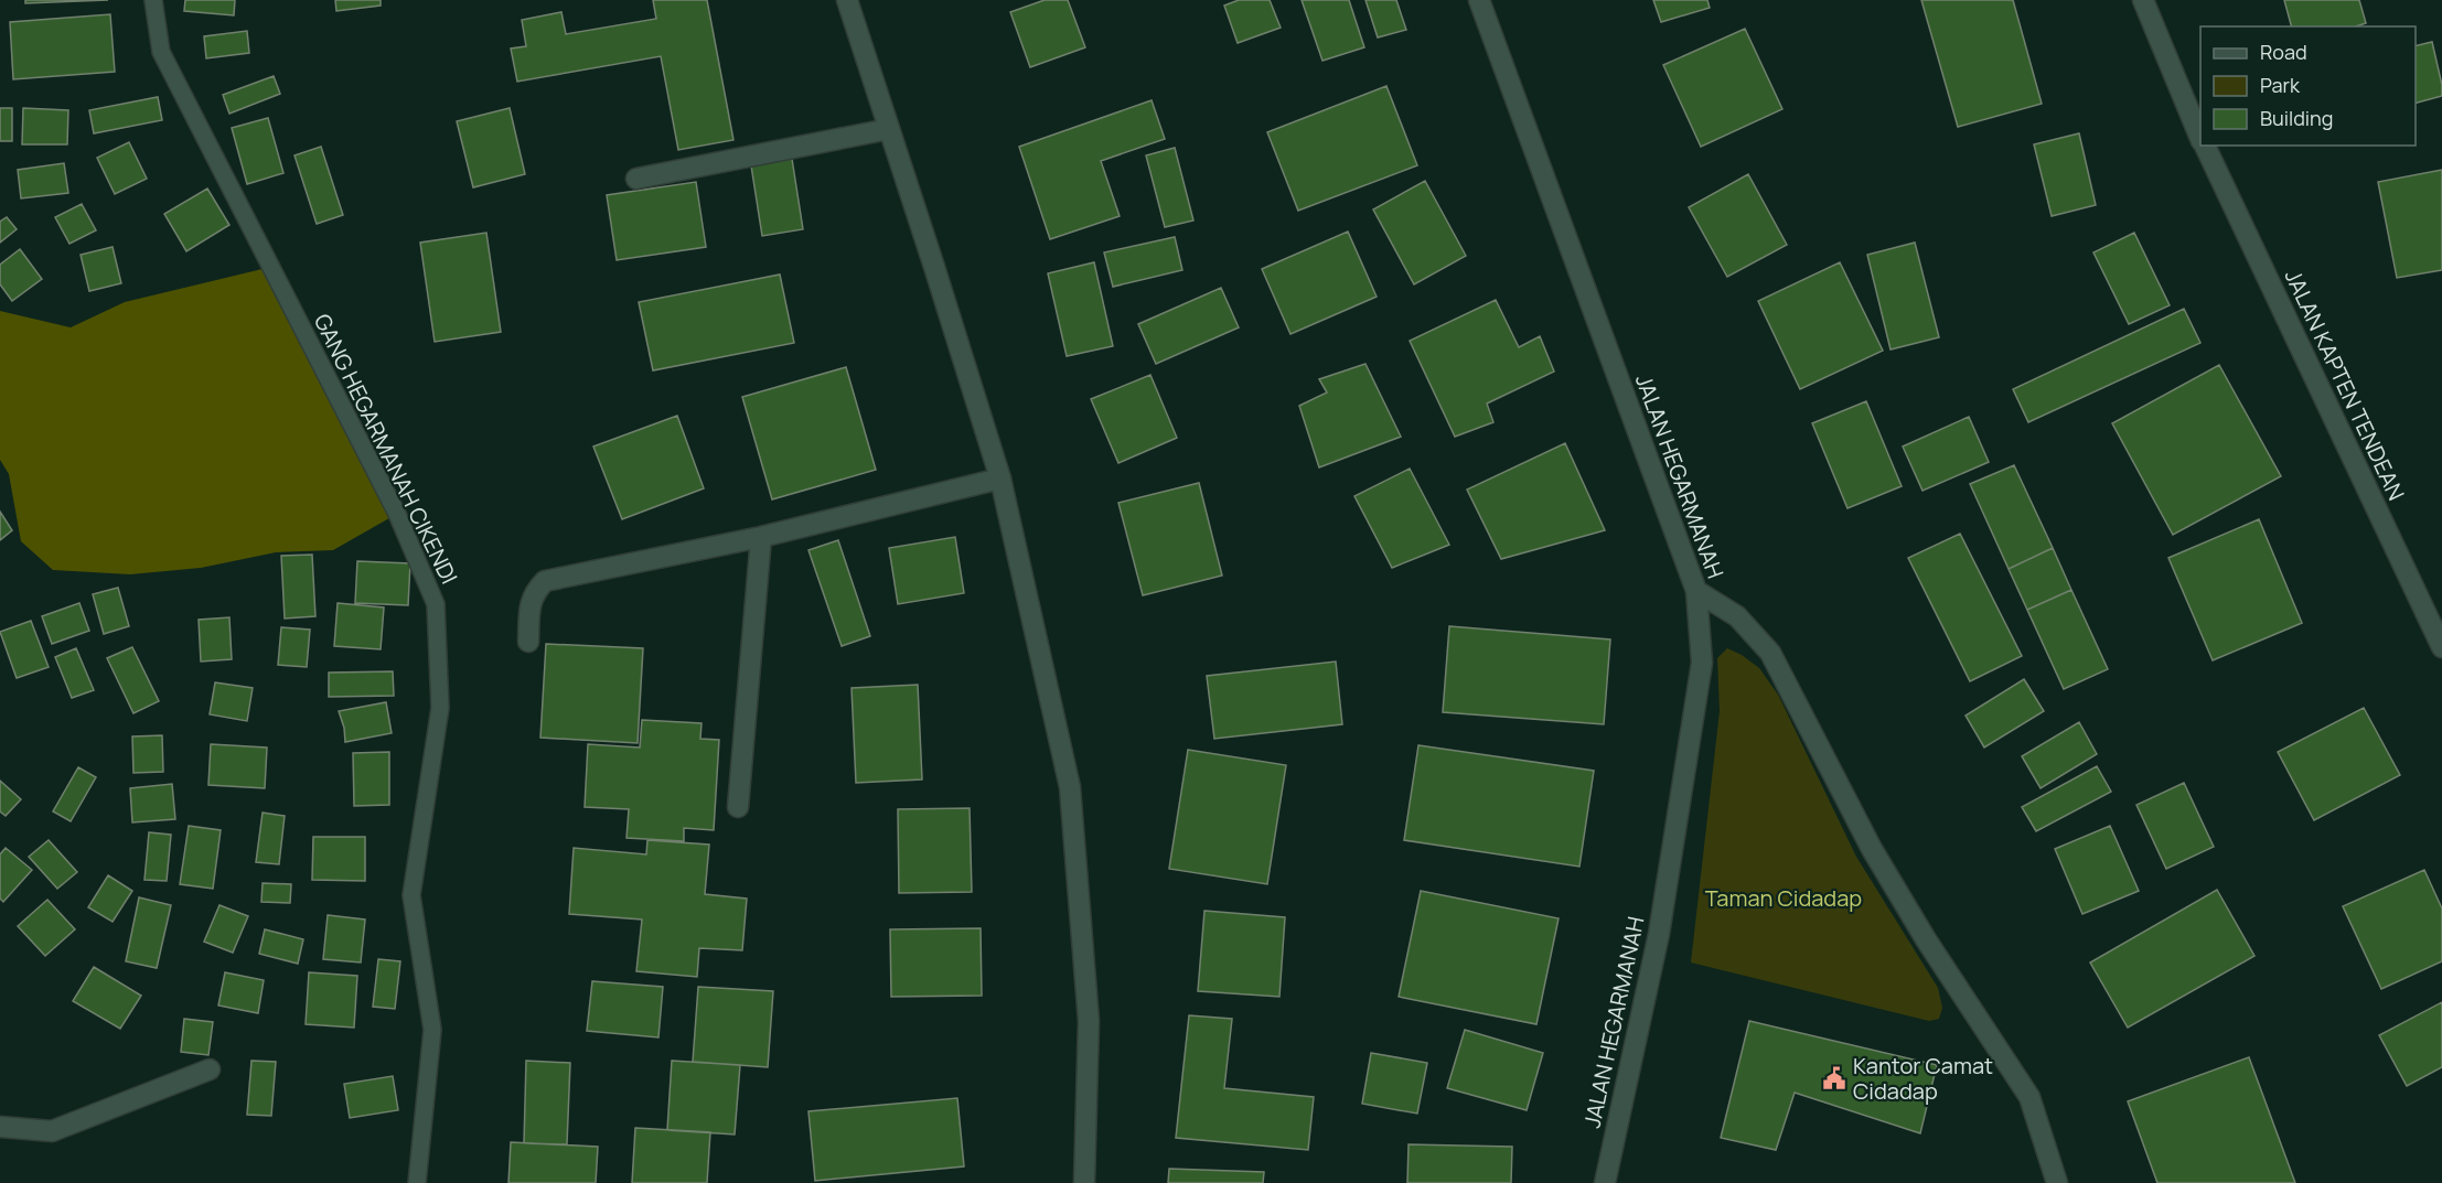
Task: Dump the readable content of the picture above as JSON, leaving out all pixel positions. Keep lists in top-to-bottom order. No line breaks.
{"streets":{"street":["JALAN KAPTEN TENDEAN","JALAN HEGARMANAH"],"lane":["GANG HEGARMANAH CIKENDI"]},"parks":["Taman Cidadap"],"places":{"public building":["Kantor Camat Cidadap"]},"legend":["Road","Park","Building"]}
